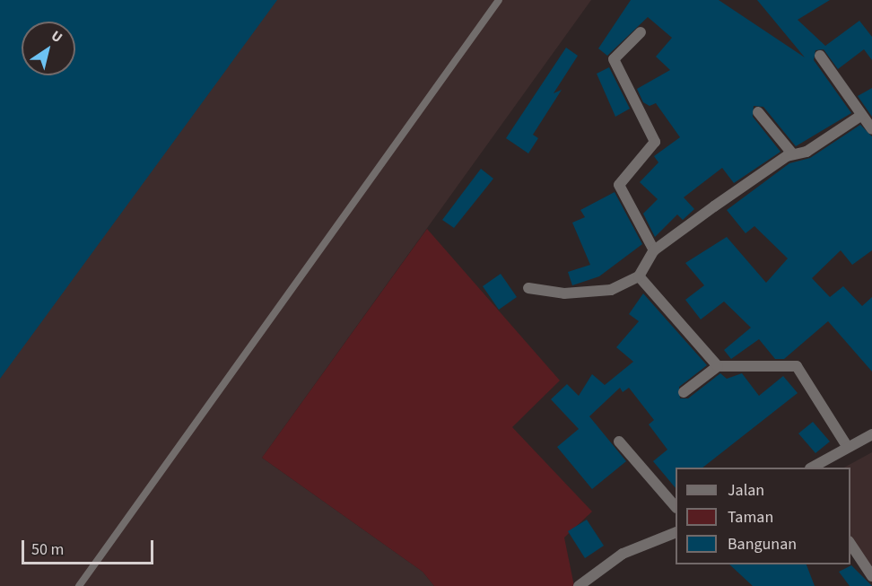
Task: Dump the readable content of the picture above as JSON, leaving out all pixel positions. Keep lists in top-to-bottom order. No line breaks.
{"legend":["Jalan","Taman","Bangunan"],"scale_bar":"50 m","north":"top right"}
